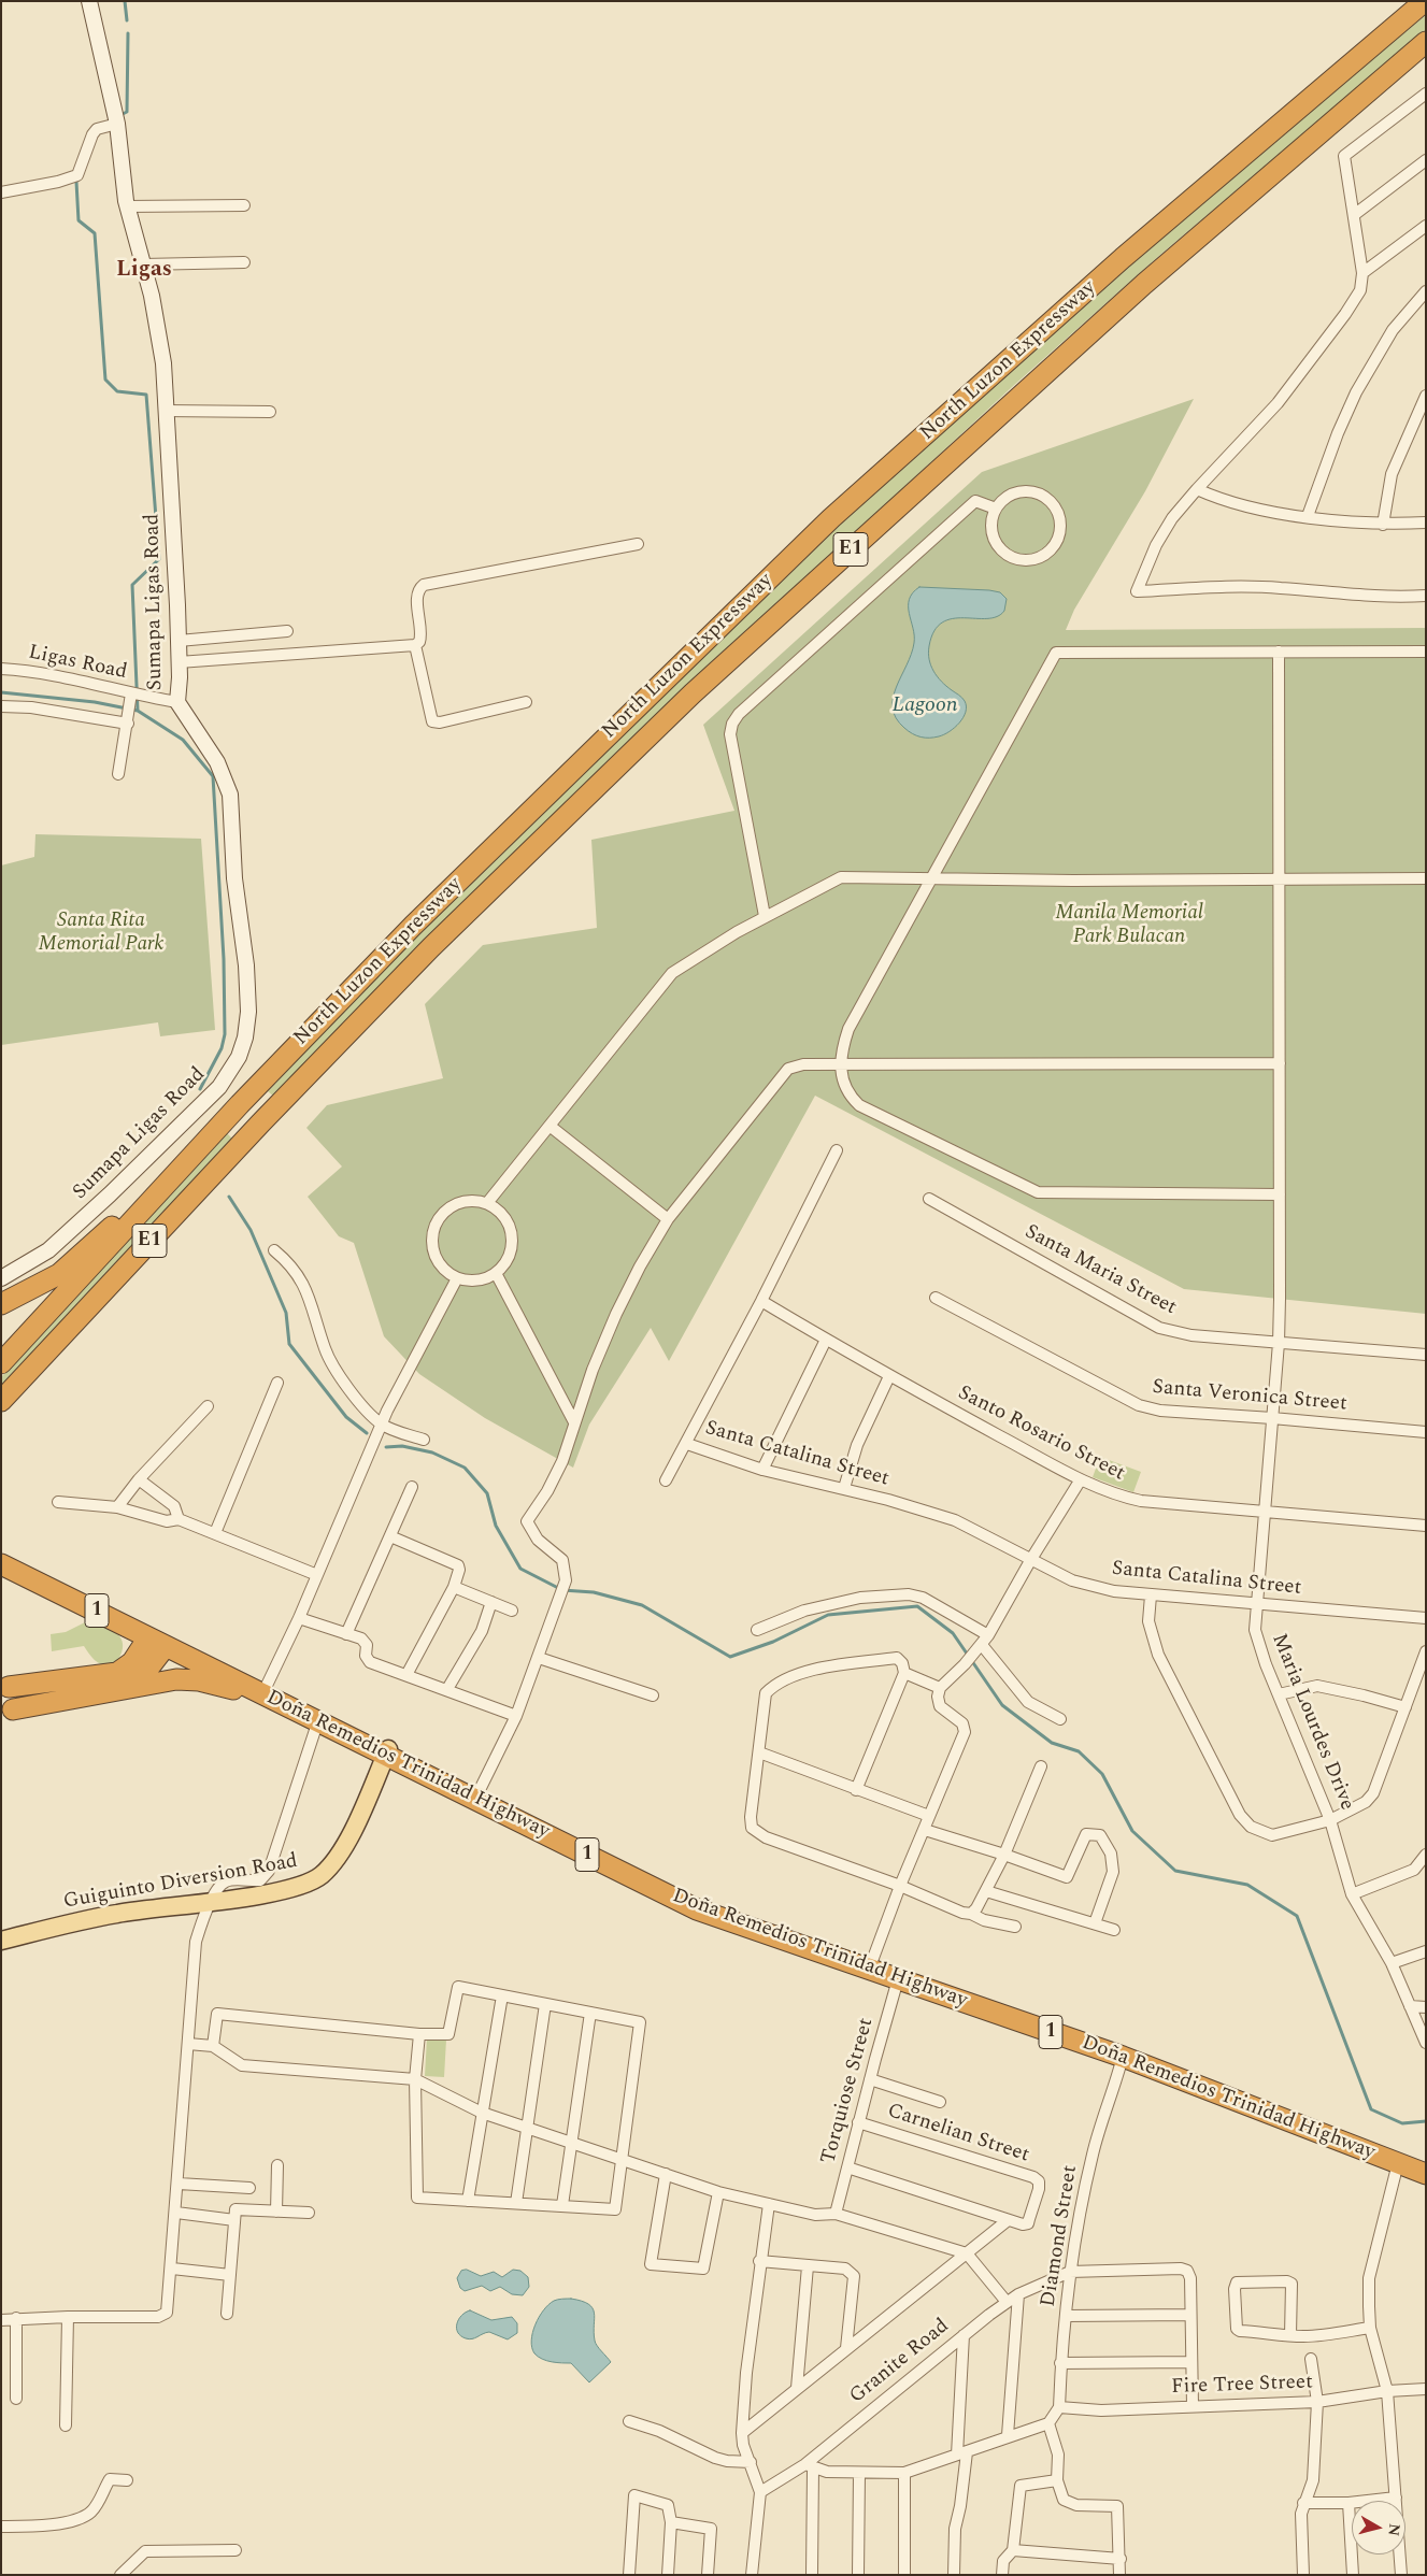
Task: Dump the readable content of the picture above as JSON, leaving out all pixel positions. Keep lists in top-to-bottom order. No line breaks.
{"streets":{"highway":["North Luzon Expressway","E1","1","Doña Remedios Trinidad Highway"],"main road":["Sumapa Ligas Road","Guiguinto Diversion Road"],"street":["Ligas Road","Santa Maria Street","Santa Veronica Street","Santo Rosario Street","Santa Catalina Street","Maria Lourdes Drive","Torquiose Street","Carnelian Street","Diamond Street","Granite Road","Fire Tree Street"]},"crossings":[["Sumapa Ligas Road","Ligas Road"],["Santa Maria Street","Maria Lourdes Drive"],["Santa Veronica Street","Maria Lourdes Drive"],["Santo Rosario Street","Maria Lourdes Drive"],["Santa Catalina Street","Maria Lourdes Drive"],["Doña Remedios Trinidad Highway","Torquiose Street"],["Doña Remedios Trinidad Highway","Diamond Street"],["Torquiose Street","Carnelian Street"],["Diamond Street","Granite Road"],["Diamond Street","Fire Tree Street"]],"districts":["Ligas"],"water":["Lagoon"],"parks":["Manila Memorial Park Bulacan","Santa Rita Memorial Park"],"north":"right"}
